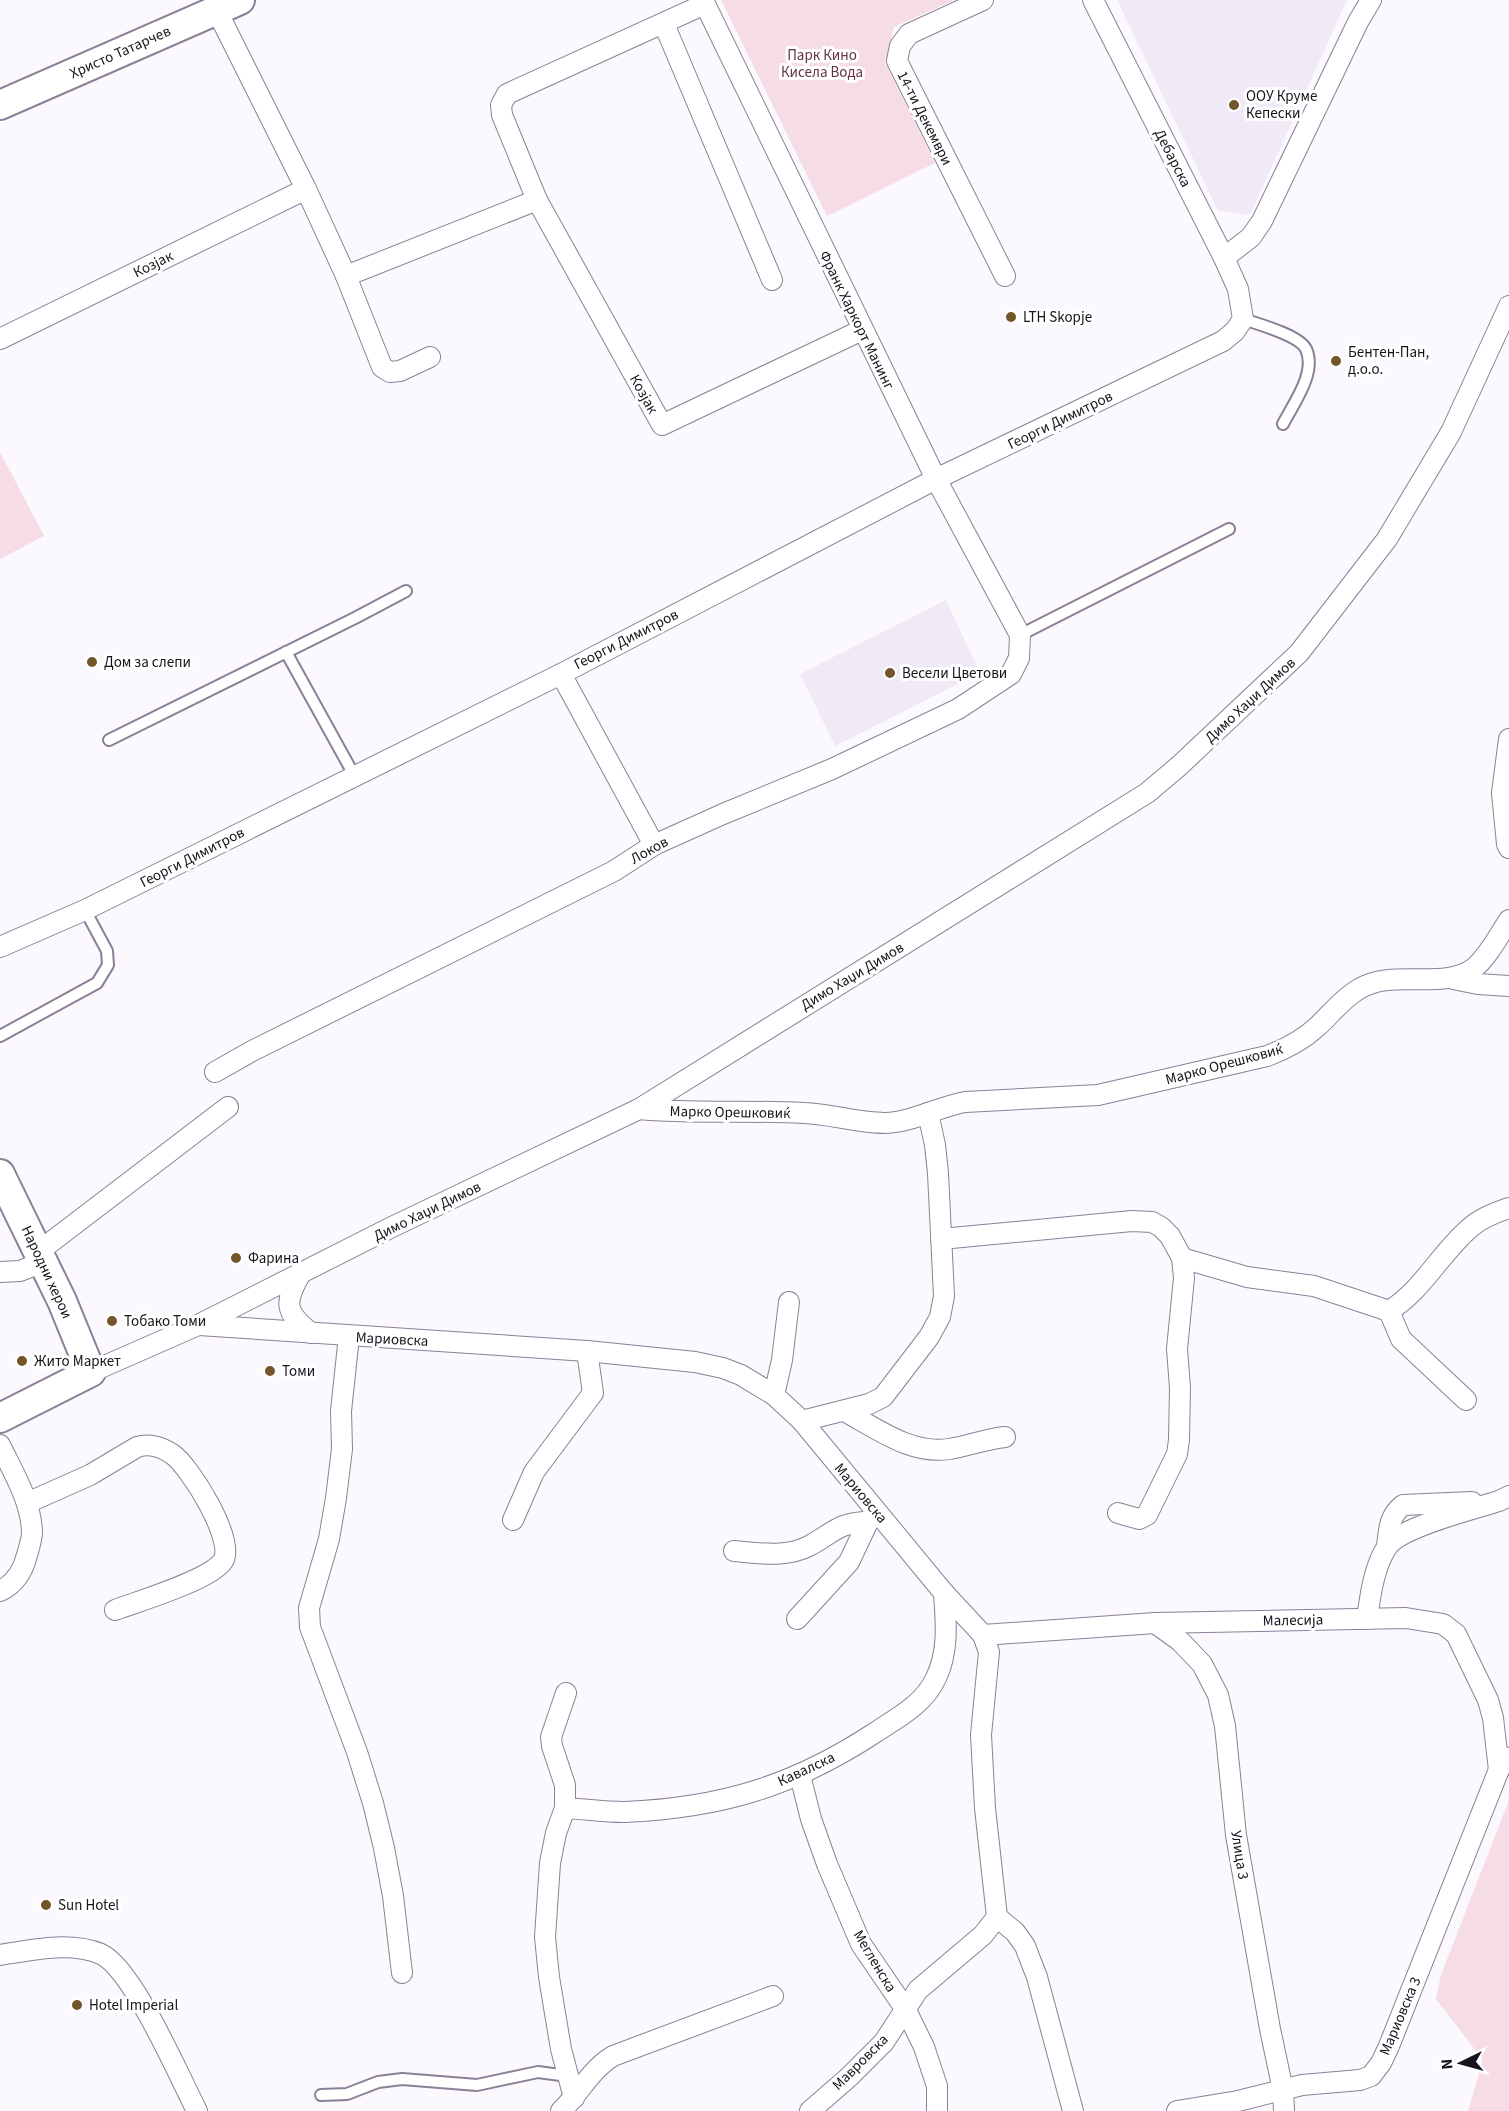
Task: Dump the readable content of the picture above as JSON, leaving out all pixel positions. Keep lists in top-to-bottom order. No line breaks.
{"streets":{"street":["Христо Татарчев","14-ти Декември","Дебарска","Козјак","Франк Харкорт Манинг","Георги Димитров","Димо Хаџи Димов","Локов","Марко Орешковиќ","Народни херои","Мариовска","Малесија","Кавалска","Улица 3","Мегленска","Мариовска 3","Мавровска"]},"crossings":[["Дебарска","Георги Димитров"],["Козјак","Франк Харкорт Манинг"],["Франк Харкорт Манинг","Георги Димитров"],["Франк Харкорт Манинг","Локов"],["Димо Хаџи Димов","Марко Орешковиќ"],["Димо Хаџи Димов","Народни херои"],["Димо Хаџи Димов","Мариовска"],["Мариовска","Малесија"],["Мариовска","Кавалска"],["Малесија","Улица 3"],["Малесија","Мариовска 3"],["Кавалска","Мегленска"],["Улица 3","Мариовска 3"],["Мегленска","Мавровска"]],"parks":["Парк Кино Кисела Вода"],"places":["ООУ Круме Кепески","LTH Skopje","Бентен-Пан, д.о.о.","Дом за слепи","Весели Цветови","Фарина","Тобако Томи","Жито Маркет","Томи","Sun Hotel","Hotel Imperial"],"north":"left"}
